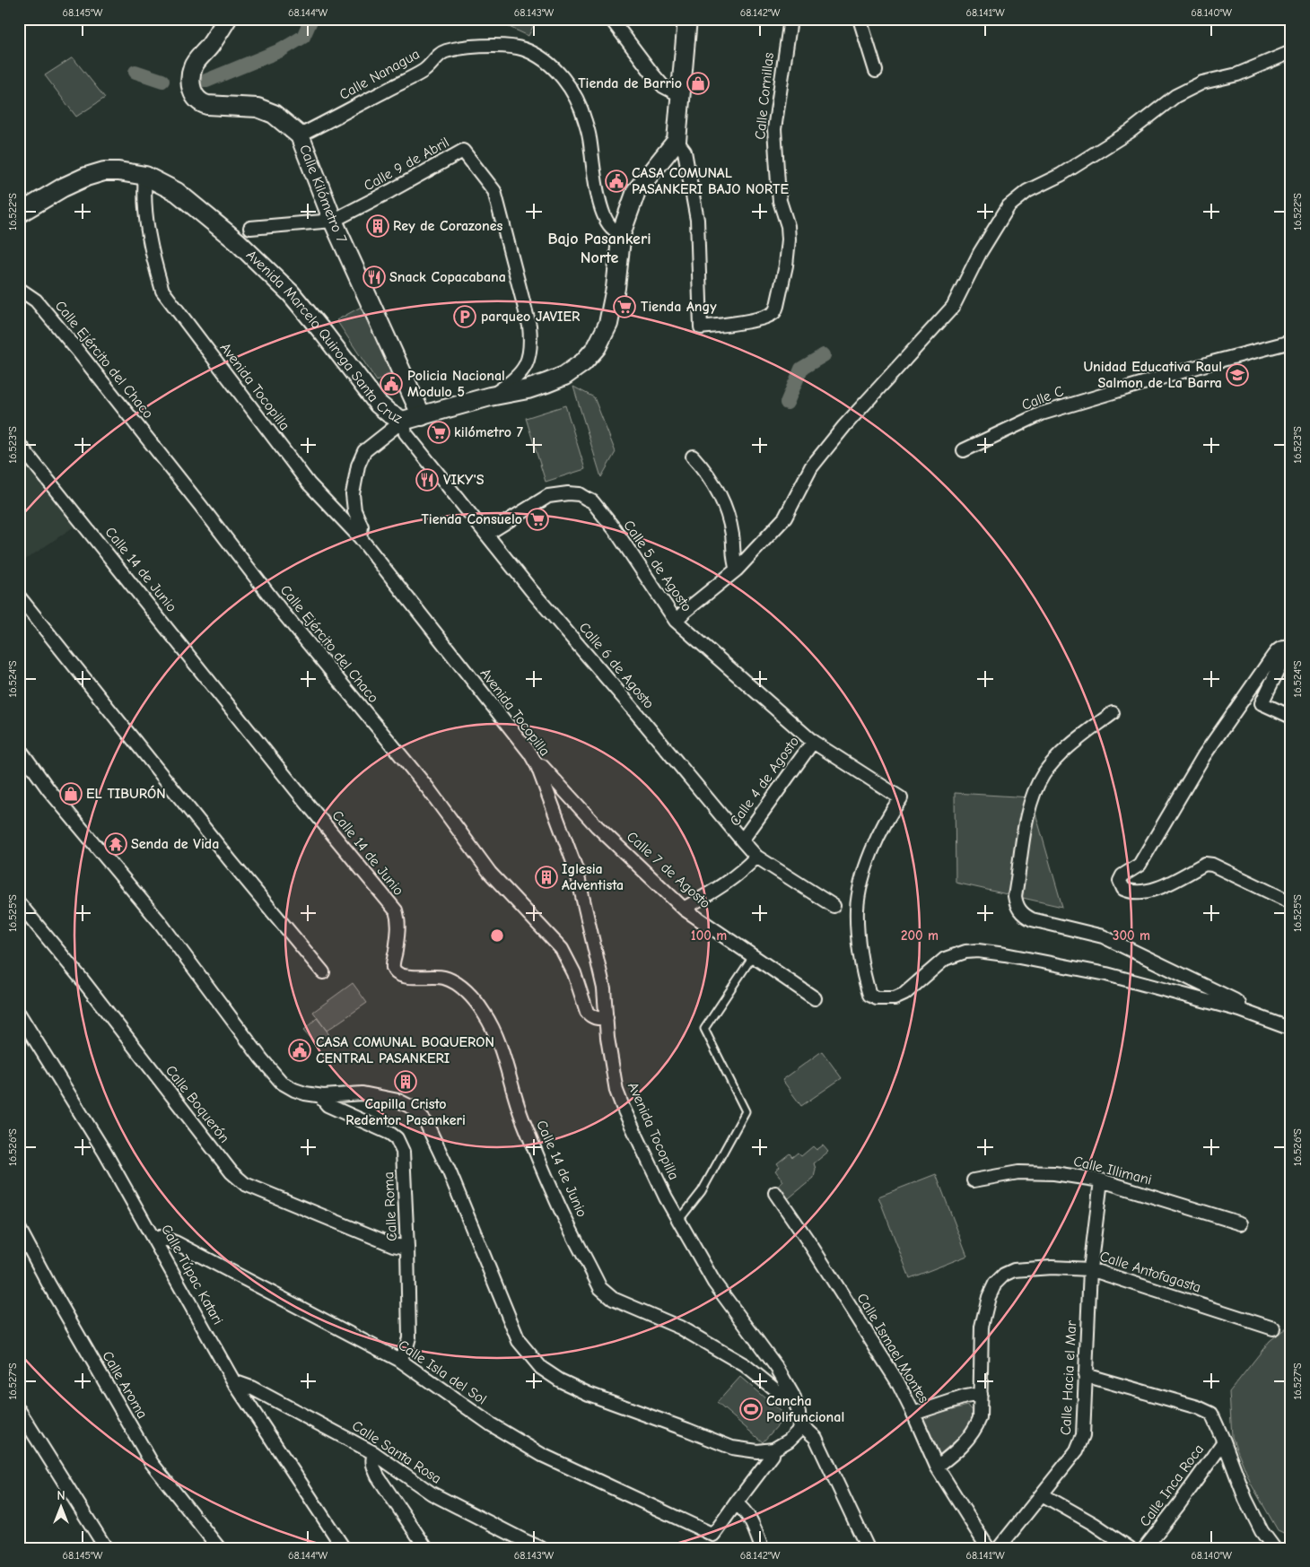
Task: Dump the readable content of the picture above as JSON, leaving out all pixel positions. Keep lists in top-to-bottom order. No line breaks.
{"streets":{"main road":["Calle Kilómetro 7","Avenida Marcelo Quiroga Santa Cruz"],"street":["Calle Nanagua","Calle Cornillas","Calle 9 de Abril","Calle Ejército del Chaco","Avenida Tocopilla","Calle C","Calle 5 de Agosto","Calle 14 de Junio","Calle 6 de Agosto","Calle 4 de Agosto","Calle 7 de Agosto","Calle Boquerón","Calle Illimani","Calle Roma","Calle Antofagasta","Calle Túpac Katari","Calle Ismael Montes","Calle Isla del Sol","Calle Hacia el Mar","Calle Aroma","Calle Santa Rosa","Calle Inca Roca"]},"crossings":[["Calle Nanagua","Calle Kilómetro 7"],["Calle Nanagua","Avenida Marcelo Quiroga Santa Cruz"],["Calle Cornillas","Avenida Marcelo Quiroga Santa Cruz"],["Calle 9 de Abril","Calle Kilómetro 7"],["Calle 9 de Abril","Avenida Marcelo Quiroga Santa Cruz"],["Calle Kilómetro 7","Avenida Marcelo Quiroga Santa Cruz"],["Avenida Marcelo Quiroga Santa Cruz","Avenida Tocopilla"],["Avenida Marcelo Quiroga Santa Cruz","Calle 6 de Agosto"],["Calle Ejército del Chaco","Avenida Tocopilla"],["Avenida Tocopilla","Calle 14 de Junio"],["Avenida Tocopilla","Calle 7 de Agosto"],["Calle 5 de Agosto","Calle 6 de Agosto"],["Calle 5 de Agosto","Calle 4 de Agosto"],["Calle 6 de Agosto","Calle 4 de Agosto"],["Calle Boquerón","Calle Roma"],["Calle Illimani","Calle Hacia el Mar"],["Calle Roma","Calle Isla del Sol"],["Calle Antofagasta","Calle Hacia el Mar"],["Calle Túpac Katari","Calle Isla del Sol"],["Calle Túpac Katari","Calle Santa Rosa"]],"districts":["Bajo Pasankeri Norte"],"places":{"shop":["Tienda de Barrio","EL TIBURÓN"],"public building":["CASA COMUNAL PASANKERI BAJO NORTE","Policia Nacional Modulo 5","CASA COMUNAL BOQUERON CENTRAL PASANKERI"],"building":["Rey de Corazones","Iglesia Adventista","Capilla Cristo Redentor Pasankeri"],"restaurant":["Snack Copacabana","VIKY'S"],"supermarket":["Tienda Angy","kilómetro 7","Tienda Consuelo"],"parking":["parqueo JAVIER"],"school or university":["Unidad Educativa Raul Salmon de La Barra"],"temple":["Senda de Vida"],"sports":["Cancha Polifuncional"]},"north":"top","coordinates":["68.145°W","68.144°W","68.143°W","68.142°W","68.141°W","68.140°W","16.522°S","16.523°S","16.524°S","16.525°S","16.526°S","16.527°S"],"rings":["100 m","200 m","300 m"]}
